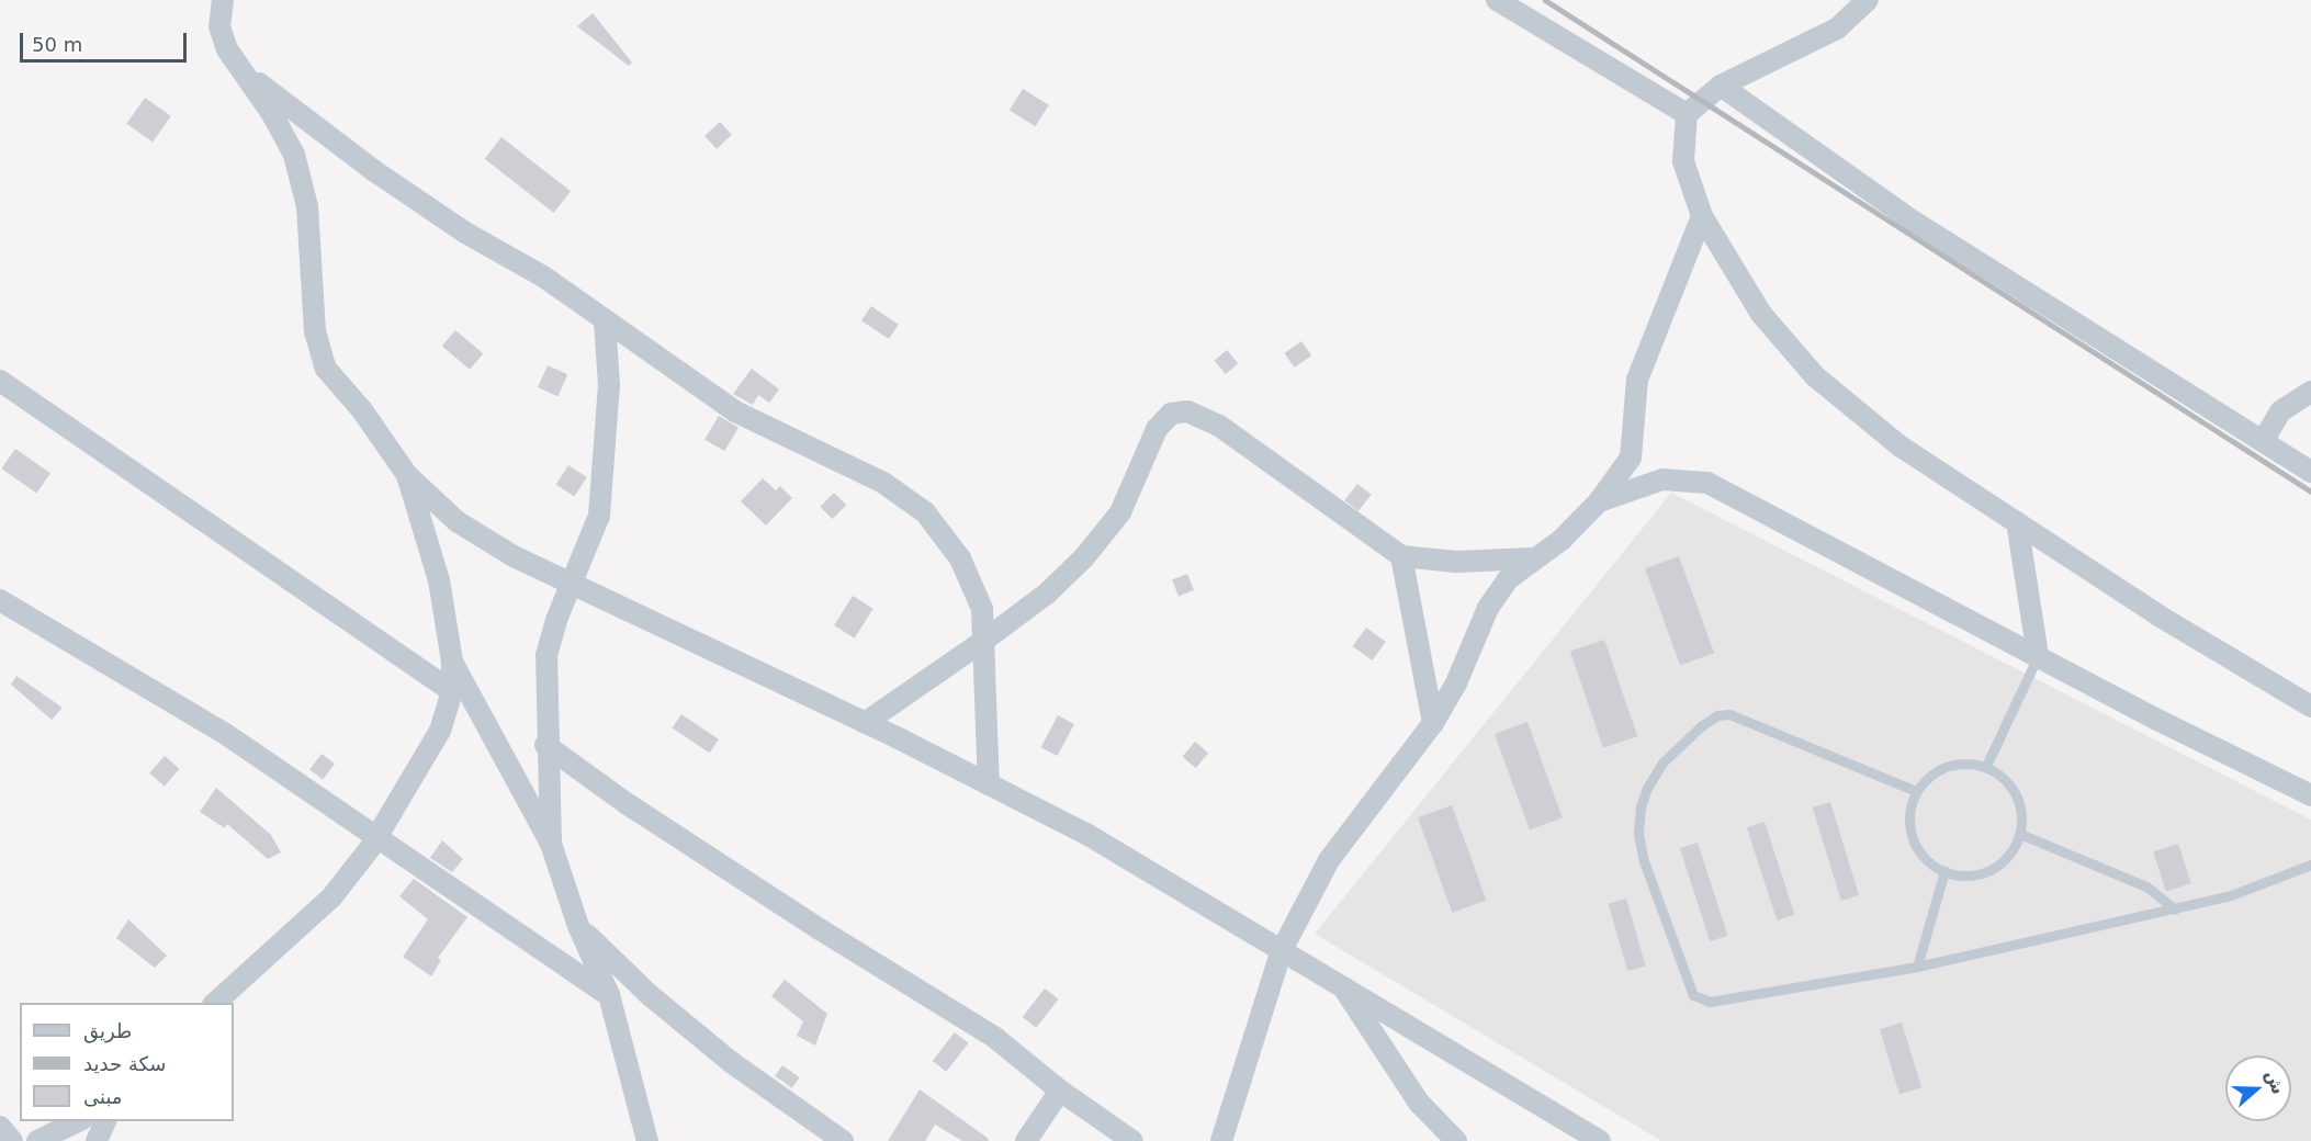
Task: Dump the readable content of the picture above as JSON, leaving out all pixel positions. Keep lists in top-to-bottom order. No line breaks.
{"legend":["طريق","سكة حديد","مبنى"],"scale_bar":"50 m","north":"right"}
